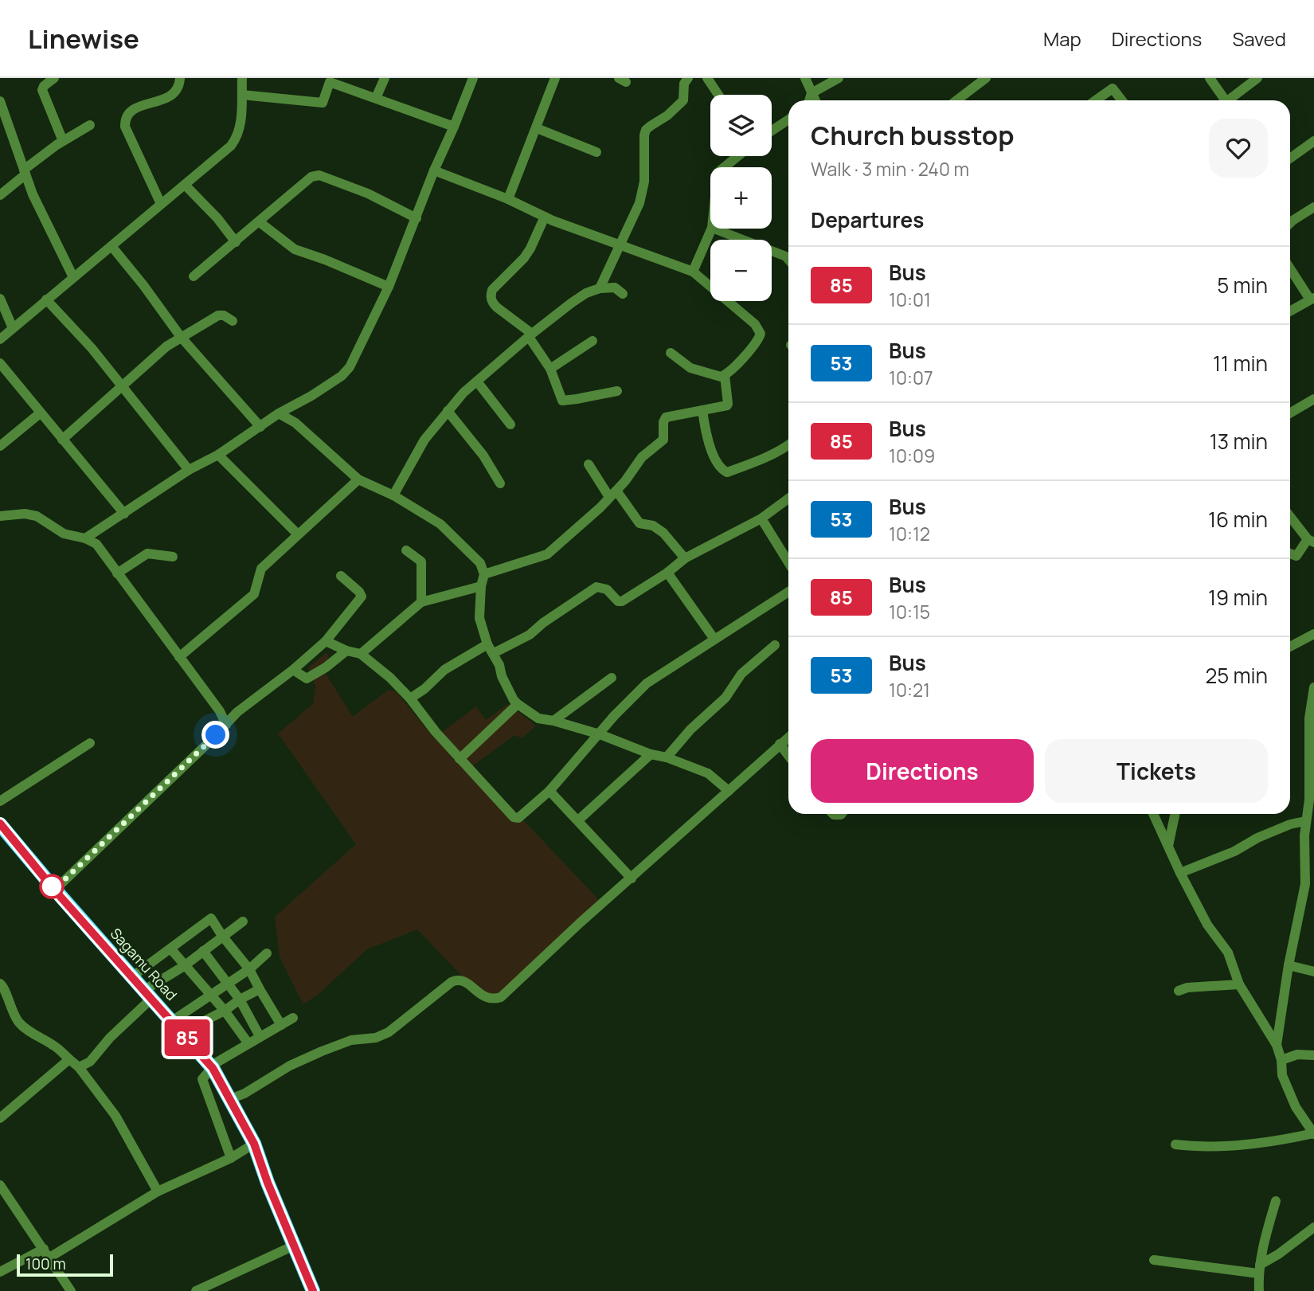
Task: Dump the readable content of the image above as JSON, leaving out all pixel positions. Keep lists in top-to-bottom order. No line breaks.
{"streets":{"highway":["Sagamu Road"]},"lines":["bus line 85"],"scale_bar":"100 m","page":{"header":"Linewise","nav":["Map","Directions","Saved"],"on_map":"85","map_buttons":["+","−"],"heading":[["Church busstop","Walk · 3 min · 240 m"],"Departures"],"list":[{"mark":"85","name":"Bus","note":"10:01","value":"5 min"},{"mark":"53","name":"Bus","note":"10:07","value":"11 min"},{"mark":"85","name":"Bus","note":"10:09","value":"13 min"},{"mark":"53","name":"Bus","note":"10:12","value":"16 min"},{"mark":"85","name":"Bus","note":"10:15","value":"19 min"},{"mark":"53","name":"Bus","note":"10:21","value":"25 min"}],"buttons":["Directions","Tickets"],"scale":"100 m"}}
